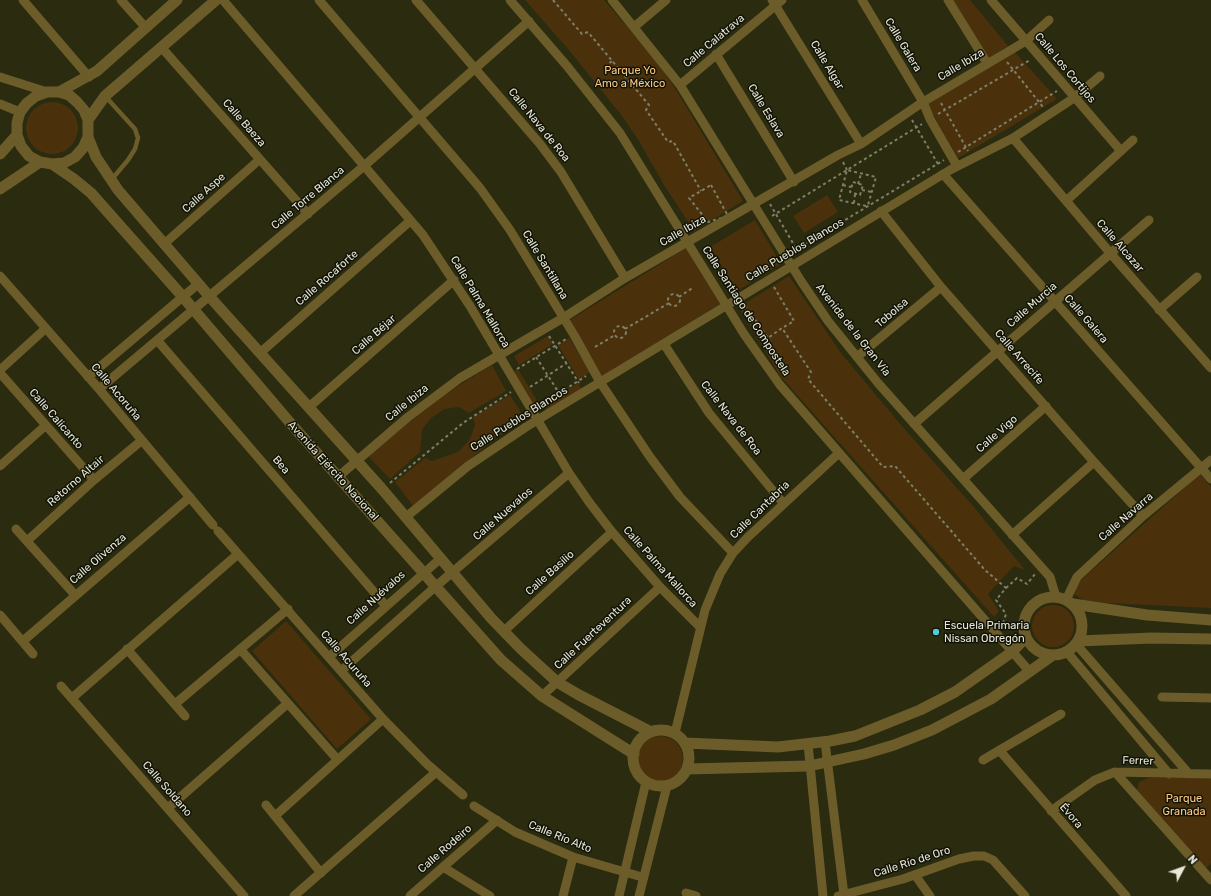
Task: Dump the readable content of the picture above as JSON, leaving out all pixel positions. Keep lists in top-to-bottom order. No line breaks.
{"streets":{"street":["Calle Calatrava","Calle Galera","Calle Algar","Calle Ibiza","Calle Los Cortijos","Calle Eslava","Calle Baeza","Calle Nava de Roa","Calle Aspe","Calle Torre Blanca","Calle Alcazar","Calle Pueblos Blancos","Calle Santillana","Calle Rocaforte","Calle Palma Mallorca","Calle Murcia","Calle Santiago de Compostela","Tobolsa","Avenida de la Gran Vía","Calle Béjar","Calle Arrecife","Calle Acoruña","Calle Calicanto","Calle Vigo","Bea","Avenida Ejército Nacional","Retorno Altair","Calle Cantabria","Calle Nuevalos","Calle Navarra","Calle Olivenza","Calle Basilio","Calle Nuévalos","Calle Fuerteventura","Calle Acuruña","Ferrer","Calle Soldano","Évora","Calle Río Alto","Calle Rodeiro","Calle Río de Oro"]},"crossings":[["Calle Calatrava","Calle Algar"],["Calle Calatrava","Calle Eslava"],["Calle Calatrava","Avenida de la Gran Vía"],["Calle Galera","Calle Ibiza"],["Calle Galera","Calle Pueblos Blancos"],["Calle Galera","Calle Murcia"],["Calle Galera","Calle Navarra"],["Calle Algar","Calle Ibiza"],["Calle Ibiza","Calle Los Cortijos"],["Calle Ibiza","Calle Eslava"],["Calle Ibiza","Calle Nava de Roa"],["Calle Ibiza","Calle Santillana"],["Calle Ibiza","Calle Palma Mallorca"],["Calle Ibiza","Calle Santiago de Compostela"],["Calle Ibiza","Avenida de la Gran Vía"],["Calle Ibiza","Avenida Ejército Nacional"],["Calle Los Cortijos","Calle Pueblos Blancos"],["Calle Baeza","Calle Aspe"],["Calle Baeza","Calle Torre Blanca"],["Calle Nava de Roa","Calle Torre Blanca"],["Calle Nava de Roa","Calle Pueblos Blancos"],["Calle Nava de Roa","Calle Cantabria"],["Calle Torre Blanca","Calle Santillana"],["Calle Torre Blanca","Calle Palma Mallorca"],["Calle Torre Blanca","Calle Santiago de Compostela"],["Calle Torre Blanca","Calle Acoruña"],["Calle Torre Blanca","Bea"],["Calle Torre Blanca","Avenida Ejército Nacional"],["Calle Alcazar","Calle Pueblos Blancos"],["Calle Alcazar","Calle Murcia"],["Calle Pueblos Blancos","Calle Santillana"],["Calle Pueblos Blancos","Calle Palma Mallorca"],["Calle Pueblos Blancos","Calle Santiago de Compostela"],["Calle Pueblos Blancos","Avenida de la Gran Vía"],["Calle Pueblos Blancos","Calle Arrecife"],["Calle Santillana","Calle Cantabria"],["Calle Rocaforte","Calle Palma Mallorca"],["Calle Palma Mallorca","Calle Béjar"],["Calle Palma Mallorca","Calle Cantabria"],["Calle Palma Mallorca","Calle Nuevalos"],["Calle Palma Mallorca","Calle Basilio"],["Calle Palma Mallorca","Calle Fuerteventura"],["Calle Murcia","Avenida de la Gran Vía"],["Calle Murcia","Calle Arrecife"],["Calle Santiago de Compostela","Calle Cantabria"],["Tobolsa","Avenida de la Gran Vía"],["Tobolsa","Calle Arrecife"],["Avenida de la Gran Vía","Calle Vigo"],["Avenida de la Gran Vía","Calle Navarra"],["Calle Arrecife","Calle Vigo"],["Calle Arrecife","Calle Navarra"],["Calle Acoruña","Retorno Altair"],["Calle Acoruña","Calle Olivenza"],["Calle Acoruña","Calle Acuruña"],["Calle Calicanto","Retorno Altair"],["Bea","Calle Nuévalos"],["Avenida Ejército Nacional","Calle Cantabria"],["Avenida Ejército Nacional","Calle Nuévalos"],["Avenida Ejército Nacional","Calle Fuerteventura"],["Calle Nuévalos","Calle Acuruña"],["Ferrer","Évora"],["Calle Río Alto","Calle Rodeiro"]],"parks":["Parque Yo Amo a México","Parque Granada"],"places":["Escuela Primaria Nissan Obregón"],"north":"top right"}
